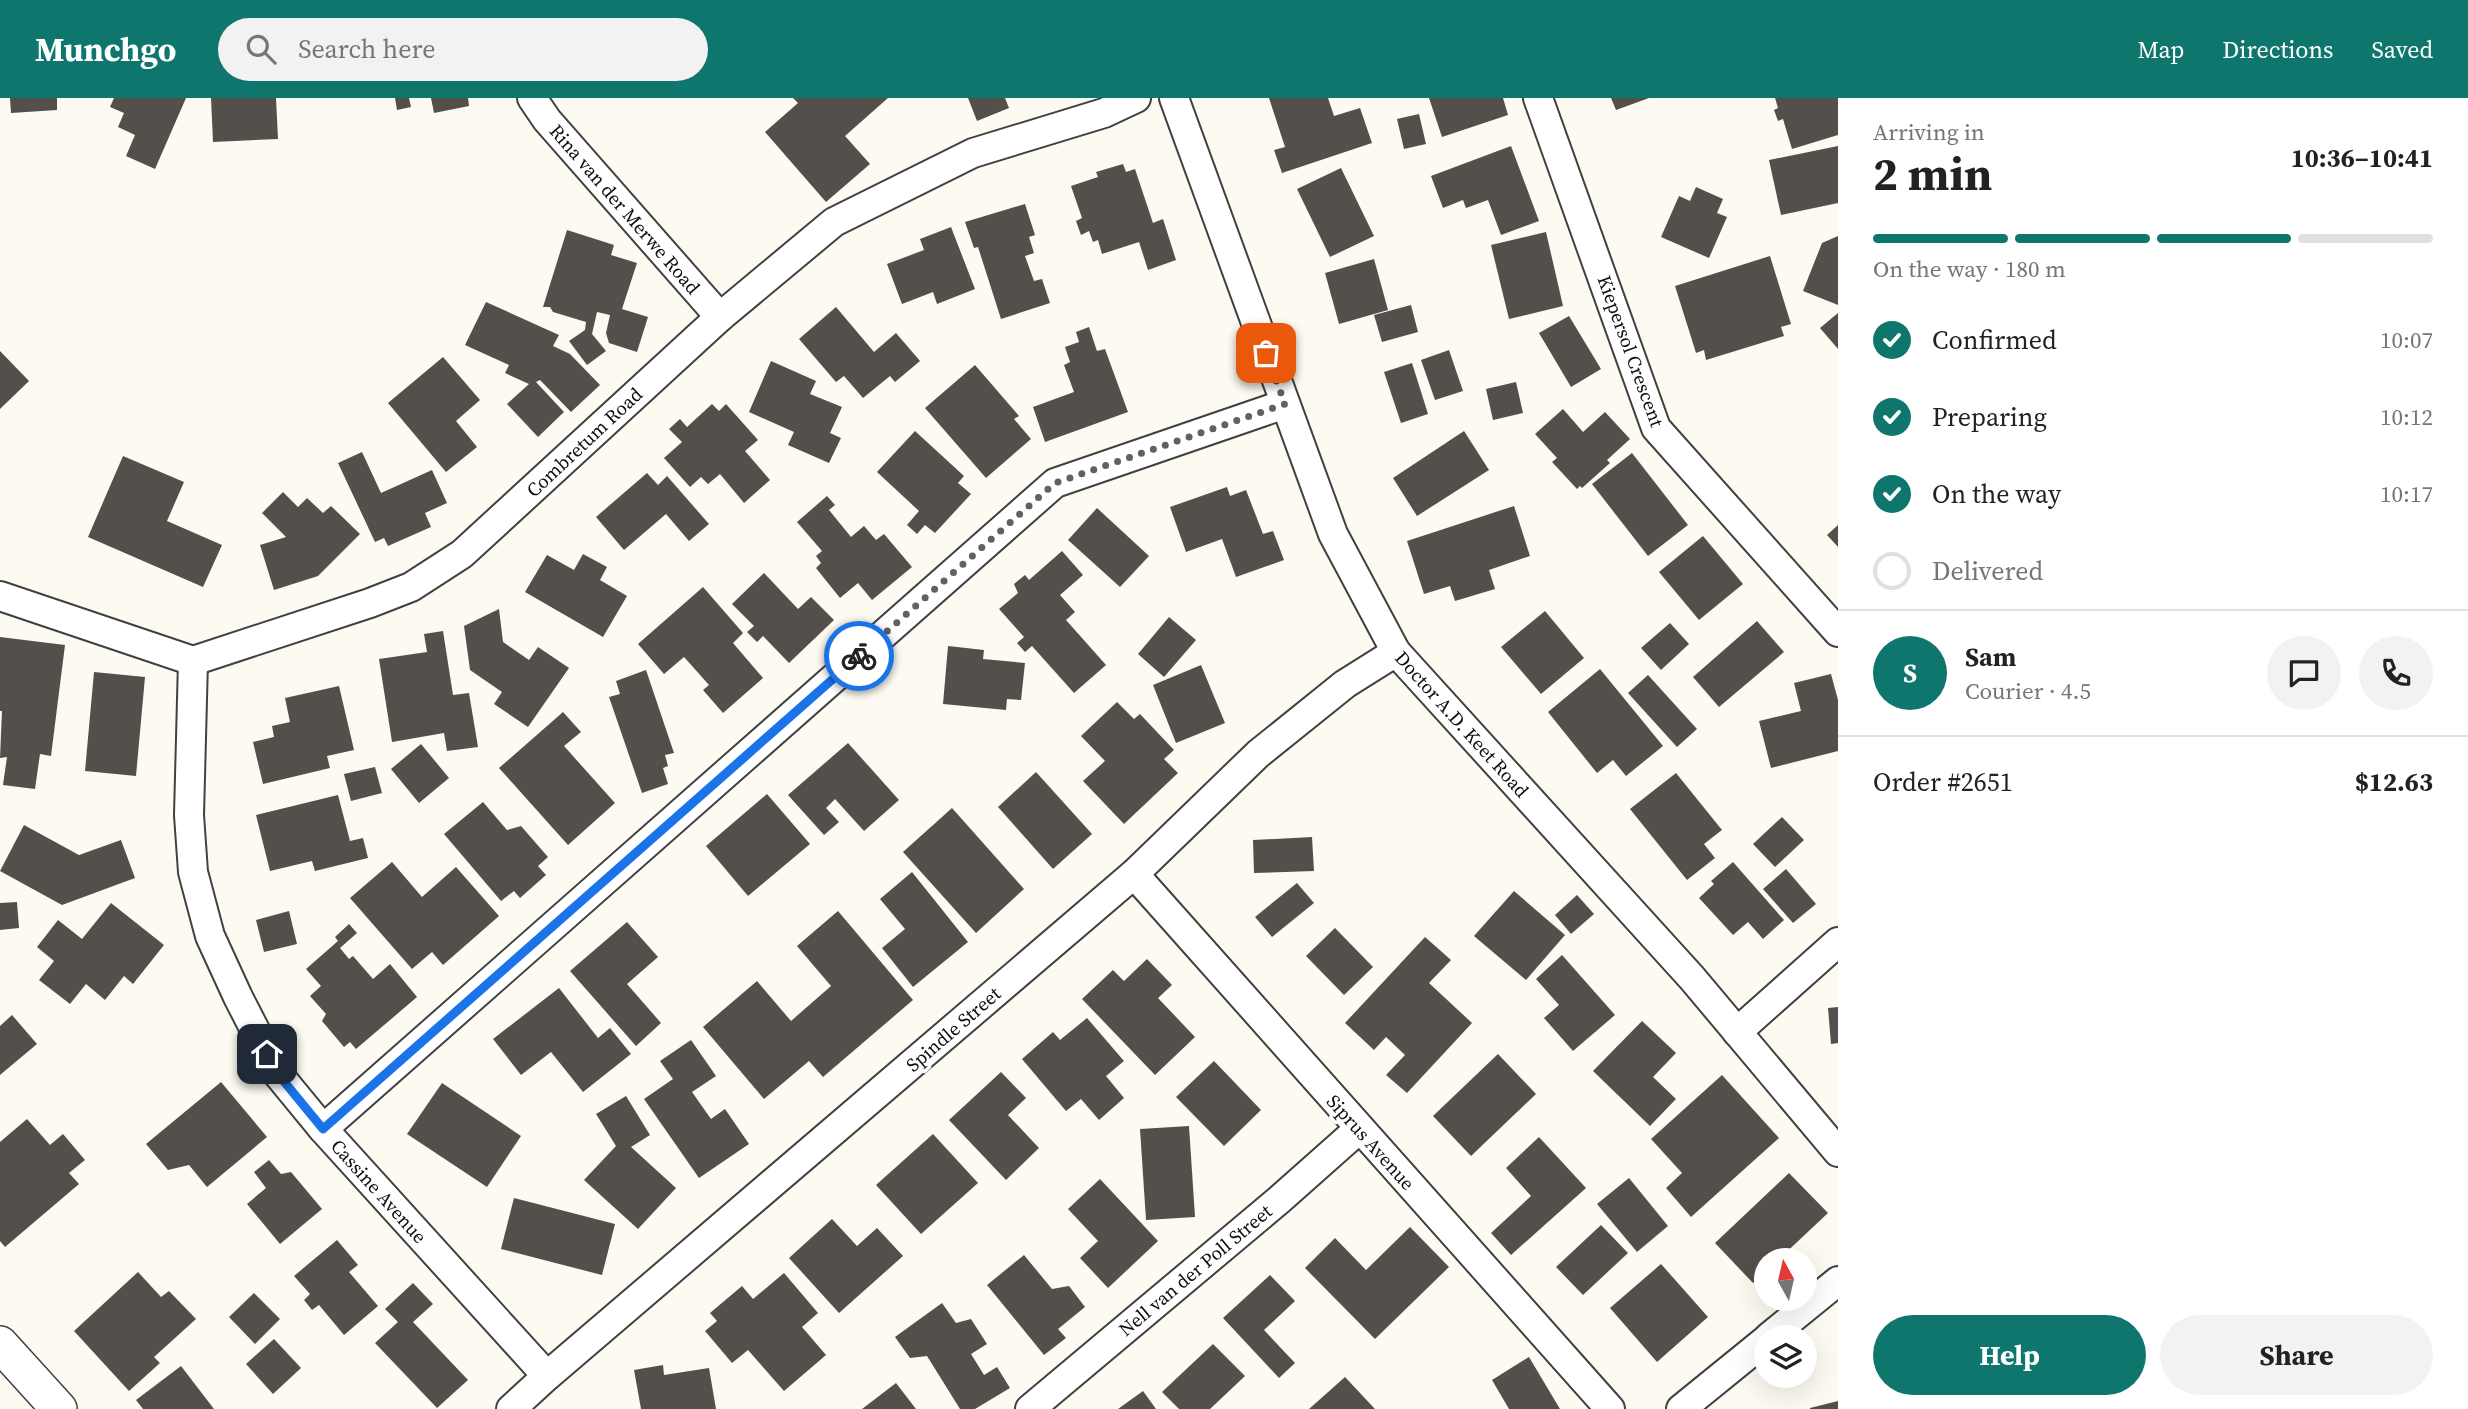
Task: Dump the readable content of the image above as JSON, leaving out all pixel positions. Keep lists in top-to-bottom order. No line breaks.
{"streets":{"street":["Rina van der Merwe Road","Kiepersol Crescent","Combretum Road","Doctor A.D. Keet Road","Spindle Street","Siprus Avenue","Cassine Avenue","Nell van der Poll Street"]},"crossings":[["Rina van der Merwe Road","Combretum Road"],["Combretum Road","Cassine Avenue"],["Doctor A.D. Keet Road","Spindle Street"],["Spindle Street","Siprus Avenue"],["Spindle Street","Cassine Avenue"],["Siprus Avenue","Nell van der Poll Street"]],"north":"top","page":{"header":"Munchgo","search":"Search here","nav":["Map","Directions","Saved"],"heading":["2 min","Arriving in","10:36–10:41"],"panel":["Sam","Courier · 4.5","Order #2651","$12.63"],"bar":"On the way · 180 m","list":[["Confirmed","10:07"],["Preparing","10:12"],["On the way","10:17"],"Delivered"],"round":"S","buttons":["Help","Share"]}}
